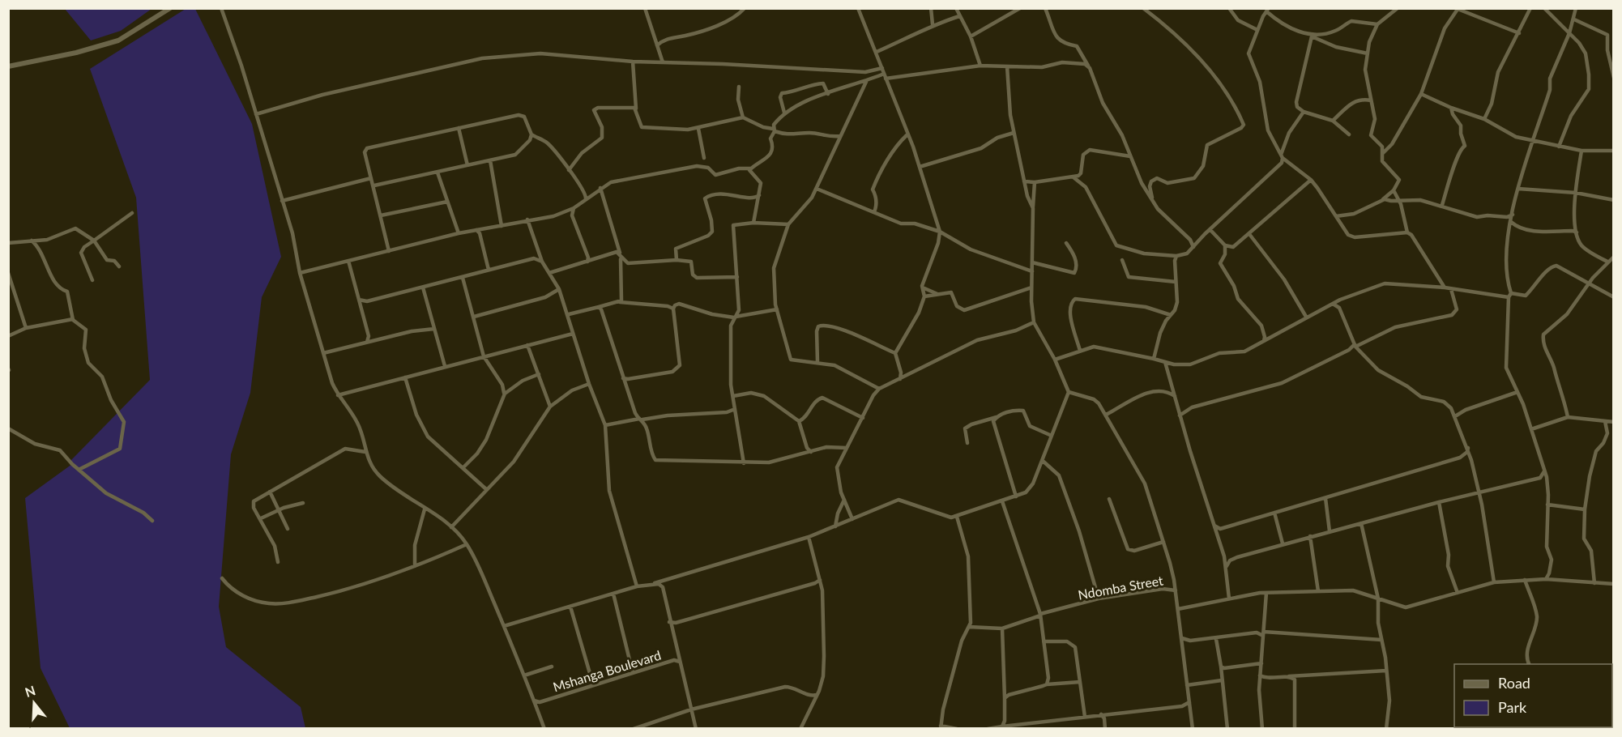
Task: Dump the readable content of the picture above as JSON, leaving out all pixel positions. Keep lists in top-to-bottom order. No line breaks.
{"streets":{"street":["Ndomba Street","Mshanga Boulevard"]},"legend":["Road","Park"],"north":"top"}
